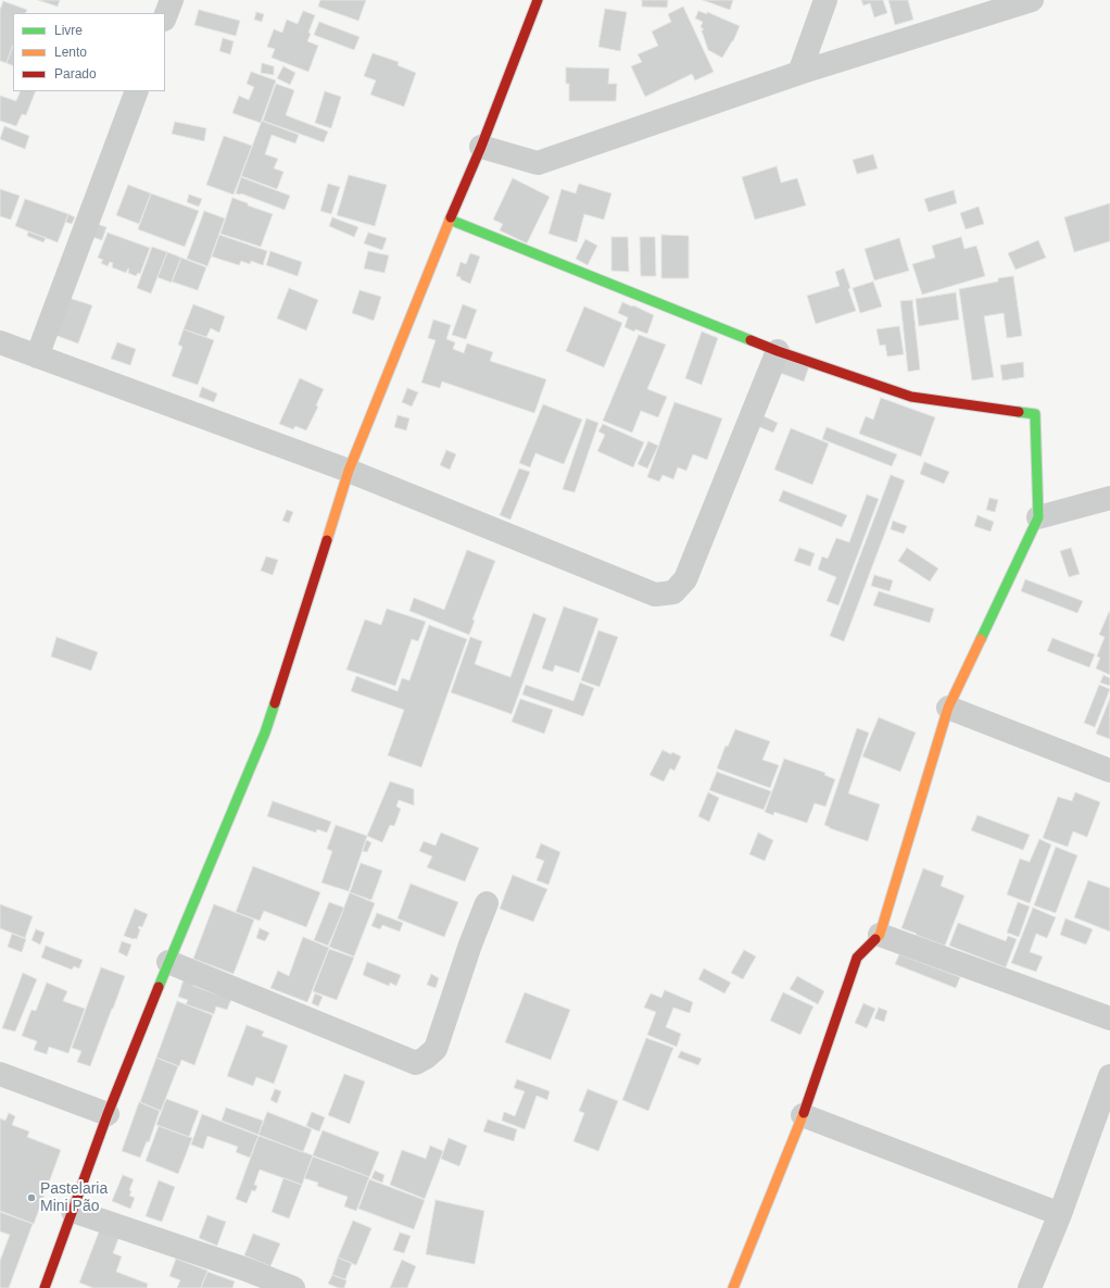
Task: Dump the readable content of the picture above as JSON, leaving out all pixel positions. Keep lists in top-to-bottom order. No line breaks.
{"places":["Pastelaria Mini Pão"],"legend":["Livre","Lento","Parado"]}
